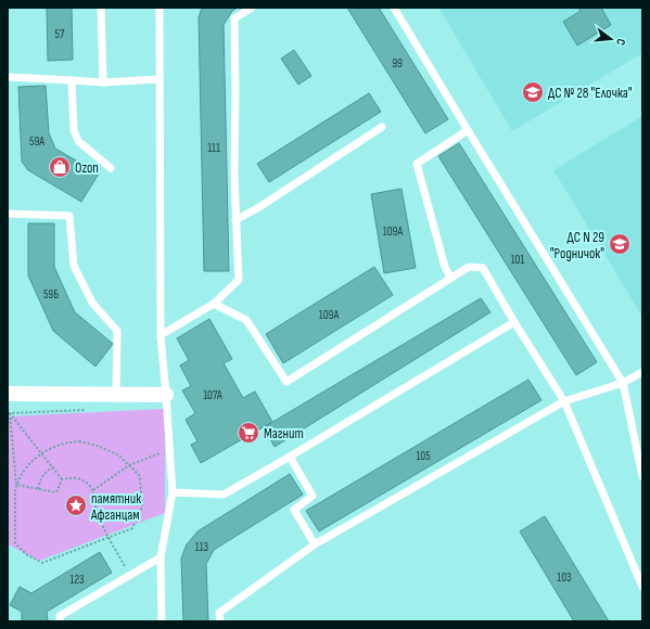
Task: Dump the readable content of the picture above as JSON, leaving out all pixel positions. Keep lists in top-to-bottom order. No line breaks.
{"places":{"school or university":["ДС № 28 \"Елочка\"","ДС N 29 \"Родничок\""],"shop":["Ozon"],"supermarket":["Магнит"],"place":["памятник Афганцам"]},"house_numbers":["57","99","59А","111","109А","101","59Б","109А","107А","105","113","103","123"],"north":"right"}
